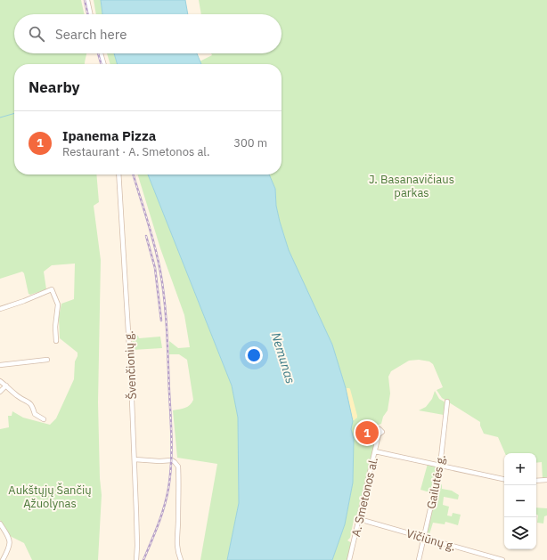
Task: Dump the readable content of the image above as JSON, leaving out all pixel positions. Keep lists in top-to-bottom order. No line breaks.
{"streets":{"street":["Švenčionių g.","Gailutės g.","A. Smetonos al.","Vičiūnų g."]},"crossings":[["Gailutės g.","Vičiūnų g."],["A. Smetonos al.","Vičiūnų g."]],"water":["Nemunas"],"parks":["J. Basanavičiaus parkas","Aukštųjų Šančių Ąžuolynas"],"page":{"search":"Search here","heading":"Nearby","list":[{"mark":"1","name":"Ipanema Pizza","note":"Restaurant · A. Smetonos al.","value":"300 m"}],"pins":"1","map_buttons":["+","−"]}}
